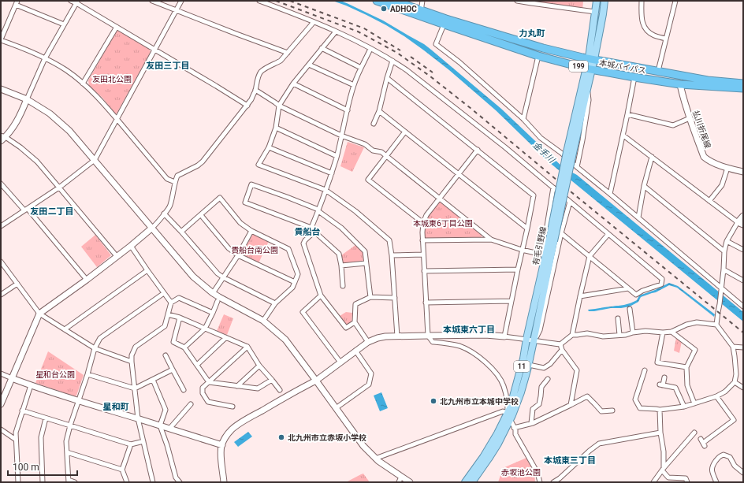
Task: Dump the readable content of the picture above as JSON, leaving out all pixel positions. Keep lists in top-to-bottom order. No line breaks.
{"streets":{"highway":["199","本城バイパス"],"main road":["有毛引野線","11"],"street":["払川折尾線"]},"crossings":[["本城バイパス","払川折尾線"],["本城バイパス","有毛引野線"]],"districts":["力丸町","友田三丁目","友田二丁目","貴船台","本城東六丁目","星和町","本城東三丁目"],"water":["金手川"],"parks":["友田北公園","本城東6丁目公園","貴船台南公園","星和台公園","赤坂池公園"],"places":["ADHOC","北九州市立本城中学校","北九州市立赤坂小学校"],"scale_bar":"100 m"}
